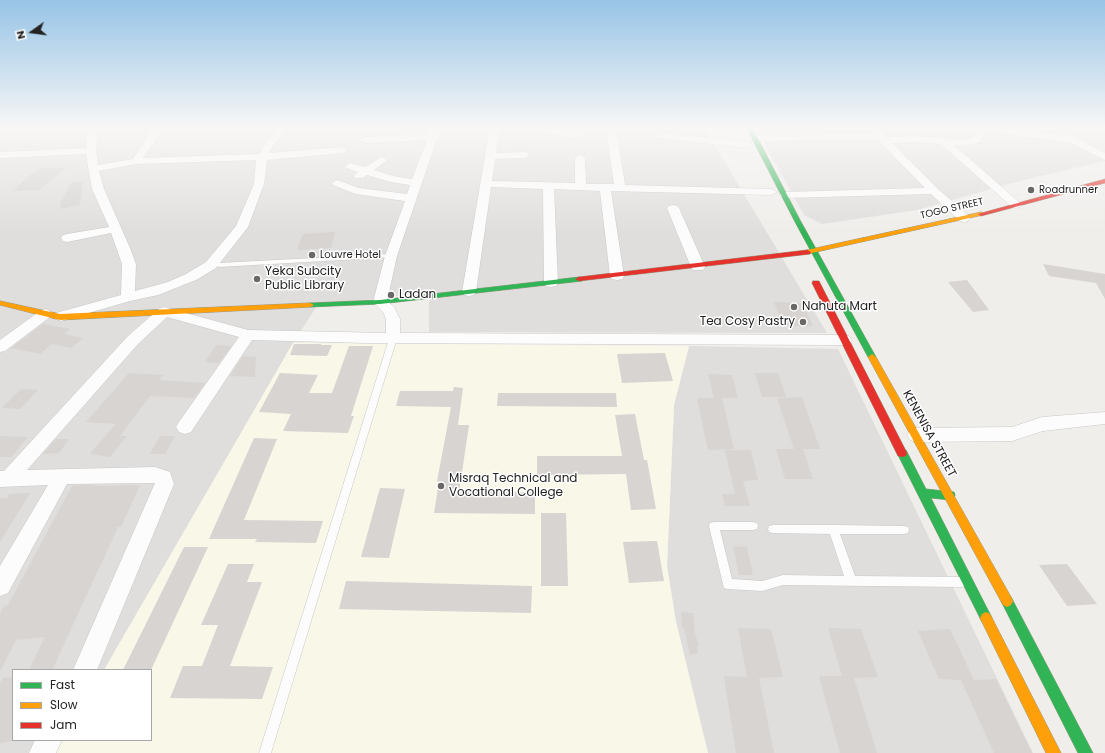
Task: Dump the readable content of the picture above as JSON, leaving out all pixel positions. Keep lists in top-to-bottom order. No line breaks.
{"streets":{"main road":["TOGO STREET","KENENISA STREET"]},"crossings":[["TOGO STREET","KENENISA STREET"]],"places":["Roadrunner","Louvre Hotel","Yeka Subcity Public Library","Ladan","Nahuta Mart","Tea Cosy Pastry","Misraq Technical and Vocational College"],"legend":["Fast","Slow","Jam"],"north":"left"}
